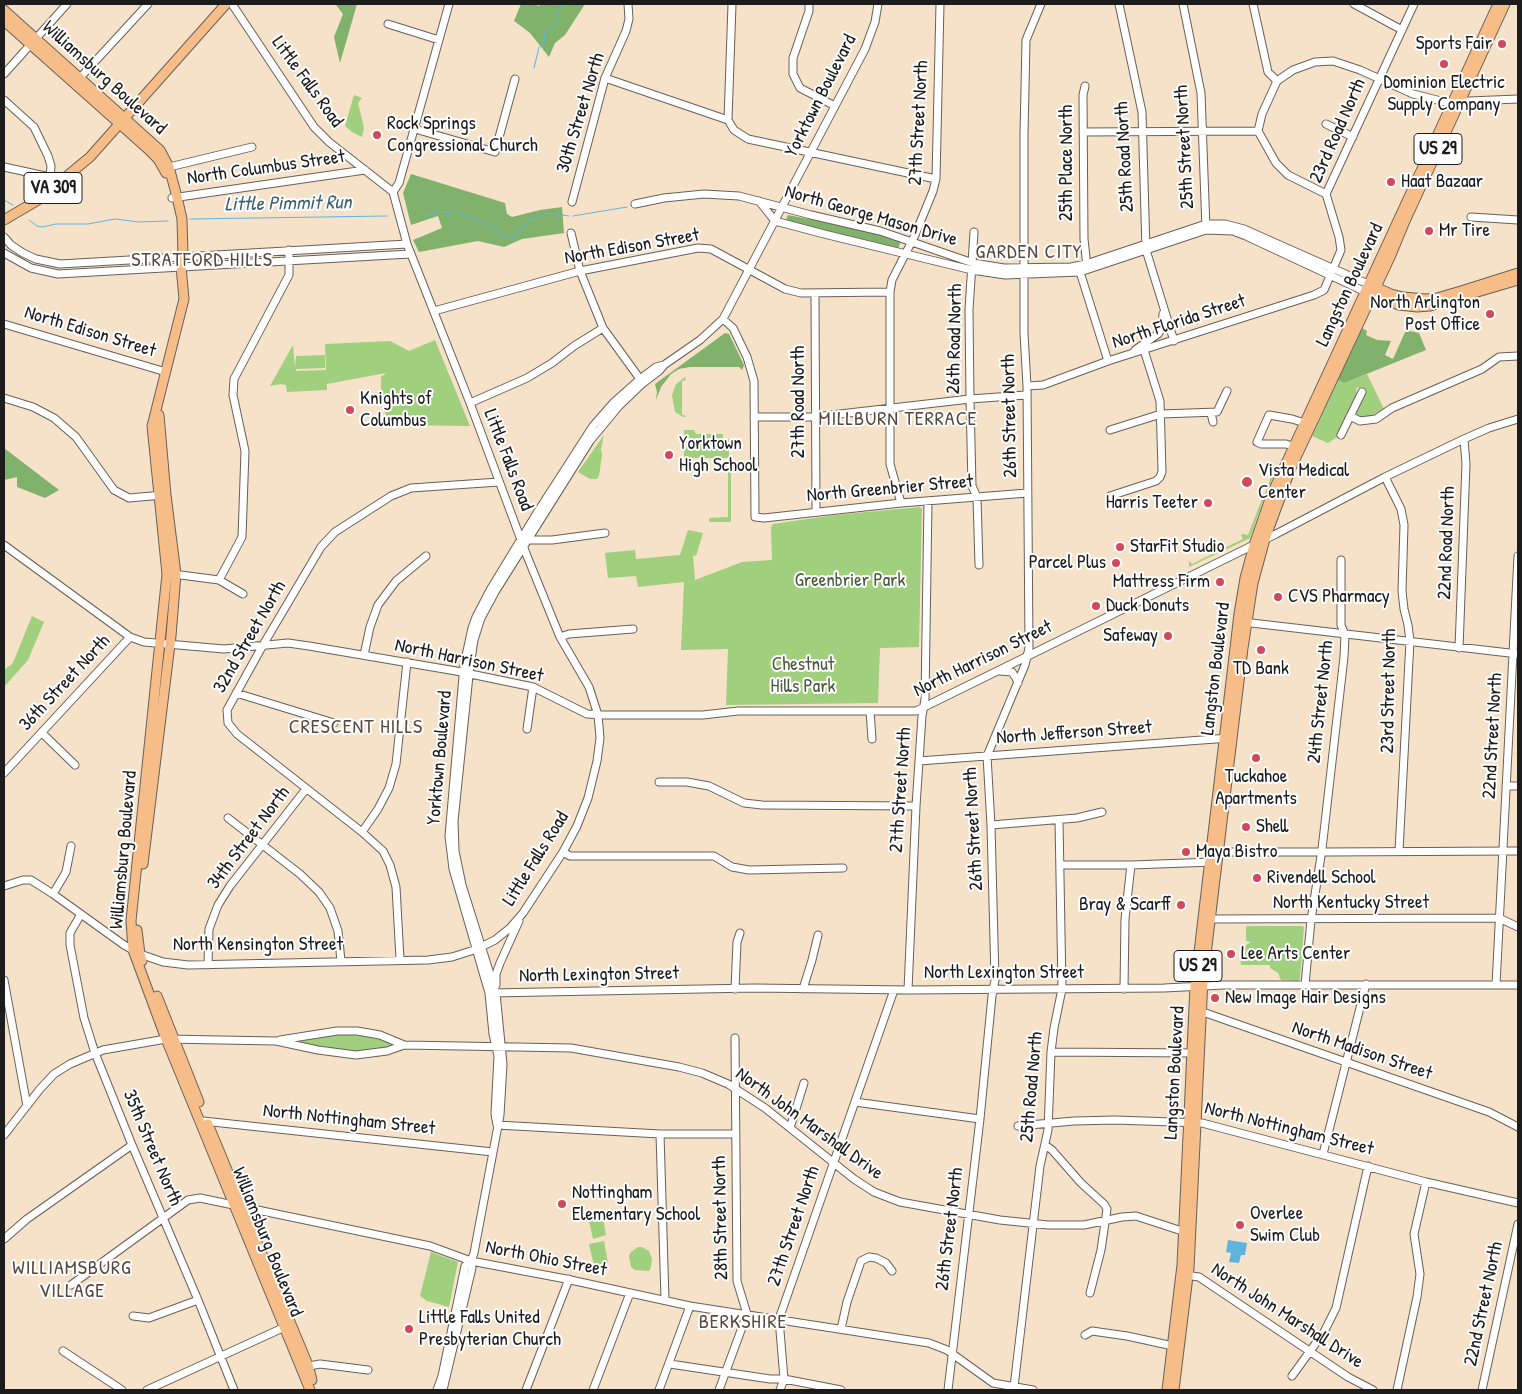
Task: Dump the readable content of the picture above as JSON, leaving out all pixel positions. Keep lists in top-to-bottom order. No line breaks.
{"streets":{"main road":["Williamsburg Boulevard","US 29","VA 309","North George Mason Drive","Langston Boulevard"],"street":["Little Falls Road","Yorktown Boulevard","30th Street North","27th Street North","23rd Road North","25th Street North","25th Road North","25th Place North","North Columbus Street","North Edison Street","North Florida Street","26th Road North","27th Road North","26th Street North","North Greenbrier Street","22nd Road North","32nd Street North","North Harrison Street","36th Street North","23rd Street North","24th Street North","North Jefferson Street","22nd Street North","34th Street North","North Kentucky Street","North Kensington Street","North Lexington Street","North Madison Street","North Nottingham Street","North John Marshall Drive","35th Street North","28th Street North","North Ohio Street"]},"crossings":[["Williamsburg Boulevard","North Columbus Street"],["Williamsburg Boulevard","VA 309"],["Williamsburg Boulevard","North Edison Street"],["Williamsburg Boulevard","North Harrison Street"],["Williamsburg Boulevard","North Kensington Street"],["Williamsburg Boulevard","North Nottingham Street"],["Williamsburg Boulevard","North John Marshall Drive"],["Williamsburg Boulevard","North Ohio Street"],["Little Falls Road","Yorktown Boulevard"],["Little Falls Road","North Columbus Street"],["Little Falls Road","North Edison Street"],["Little Falls Road","32nd Street North"],["Little Falls Road","North Harrison Street"],["Little Falls Road","North Kensington Street"],["Yorktown Boulevard","North George Mason Drive"],["Yorktown Boulevard","North Edison Street"],["Yorktown Boulevard","North Harrison Street"],["Yorktown Boulevard","North Kensington Street"],["27th Street North","North George Mason Drive"],["27th Street North","North Edison Street"],["27th Street North","North Greenbrier Street"],["27th Street North","North Harrison Street"],["27th Street North","North Jefferson Street"],["27th Street North","North Lexington Street"],["27th Street North","North John Marshall Drive"],["27th Street North","North Ohio Street"],["23rd Road North","North George Mason Drive"],["23rd Road North","North Florida Street"],["25th Street North","North George Mason Drive"],["25th Road North","North George Mason Drive"],["25th Road North","North Florida Street"],["25th Road North","North Lexington Street"],["25th Road North","North Nottingham Street"],["25th Road North","North John Marshall Drive"],["25th Road North","North Ohio Street"],["25th Place North","North George Mason Drive"],["North George Mason Drive","Langston Boulevard"],["North George Mason Drive","North Florida Street"],["North George Mason Drive","26th Road North"],["North George Mason Drive","26th Street North"],["North Edison Street","27th Road North"],["Langston Boulevard","North Harrison Street"],["Langston Boulevard","North Jefferson Street"],["Langston Boulevard","North Kentucky Street"],["Langston Boulevard","North Lexington Street"],["Langston Boulevard","North Madison Street"],["Langston Boulevard","North Nottingham Street"],["Langston Boulevard","North John Marshall Drive"],["North Florida Street","26th Street North"],["26th Road North","North Greenbrier Street"],["27th Road North","North Greenbrier Street"],["26th Street North","North Greenbrier Street"],["26th Street North","North Harrison Street"],["26th Street North","North Jefferson Street"],["26th Street North","North Lexington Street"],["26th Street North","North John Marshall Drive"],["26th Street North","North Ohio Street"],["22nd Road North","North Harrison Street"],["32nd Street North","North Harrison Street"],["32nd Street North","34th Street North"],["32nd Street North","North Kensington Street"],["North Harrison Street","36th Street North"],["North Harrison Street","23rd Street North"],["24th Street North","North Kentucky Street"],["24th Street North","North Lexington Street"],["22nd Street North","North Kentucky Street"],["22nd Street North","North Lexington Street"],["34th Street North","North Kensington Street"],["North Kensington Street","35th Street North"],["North John Marshall Drive","35th Street North"],["North John Marshall Drive","28th Street North"],["35th Street North","North Ohio Street"],["28th Street North","North Ohio Street"]],"districts":["GARDEN CITY","STRATFORD HILLS","MILLBURN TERRACE","CRESCENT HILLS","WILLIAMSBURG VILLAGE","BERKSHIRE"],"water":["Little Pimmit Run"],"parks":["Greenbrier Park","Chestnut Hills Park"],"places":["Sports Fair","Dominion Electric Supply Company","Rock Springs Congressional Church","Haat Bazaar","Mr Tire","North Arlington Post Office","Knights of Columbus","Yorktown High School","Vista Medical Center","Harris Teeter","StarFit Studio","Parcel Plus","Mattress Firm","CVS Pharmacy","Duck Donuts","Safeway","TD Bank","Tuckahoe Apartments","Shell","Maya Bistro","Rivendell School","Bray & Scarff","Lee Arts Center","New Image Hair Designs","Nottingham Elementary School","Overlee Swim Club","Little Falls United Presbyterian Church"]}
